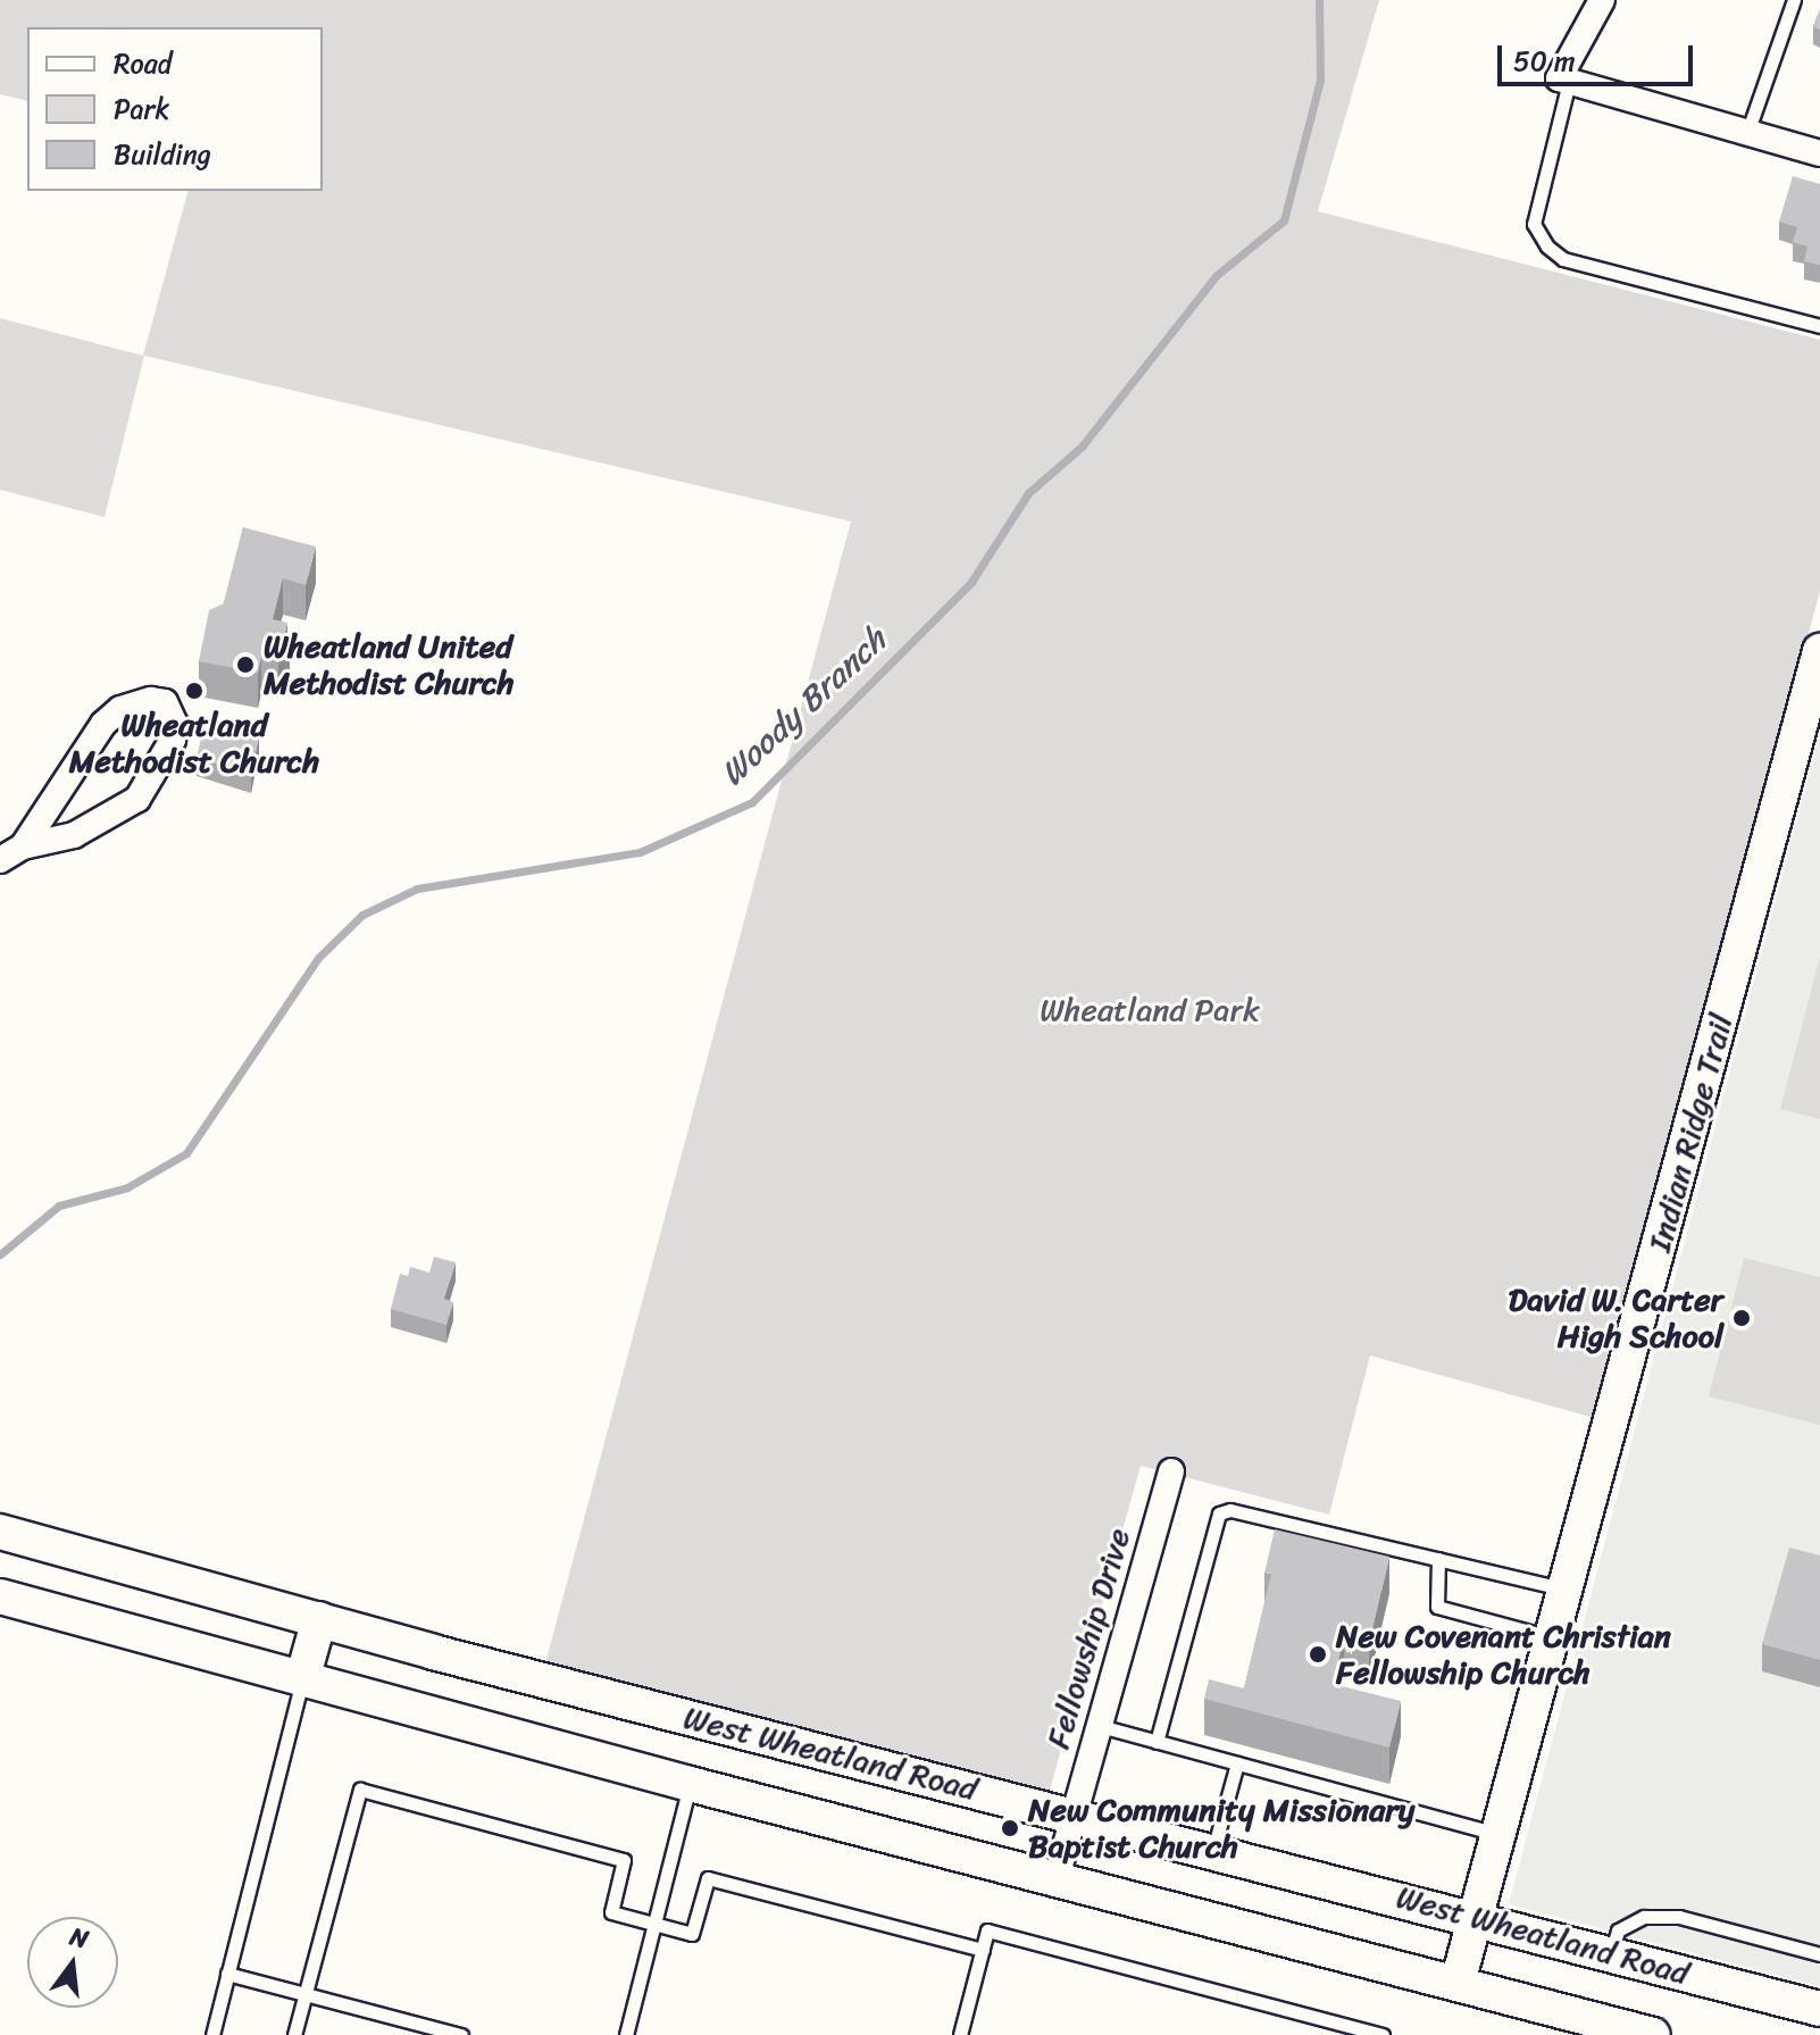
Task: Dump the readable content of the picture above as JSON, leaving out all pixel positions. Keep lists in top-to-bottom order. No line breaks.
{"streets":{"main road":["Indian Ridge Trail","West Wheatland Road"],"street":["Fellowship Drive"]},"crossings":[["Indian Ridge Trail","West Wheatland Road"],["Fellowship Drive","West Wheatland Road"]],"water":["Woody Branch"],"parks":["Wheatland Park"],"places":["Wheatland United Methodist Church","Wheatland Methodist Church","David W. Carter High School","New Covenant Christian Fellowship Church","New Community Missionary Baptist Church"],"legend":["Road","Park","Building"],"scale_bar":"50 m","north":"top"}
